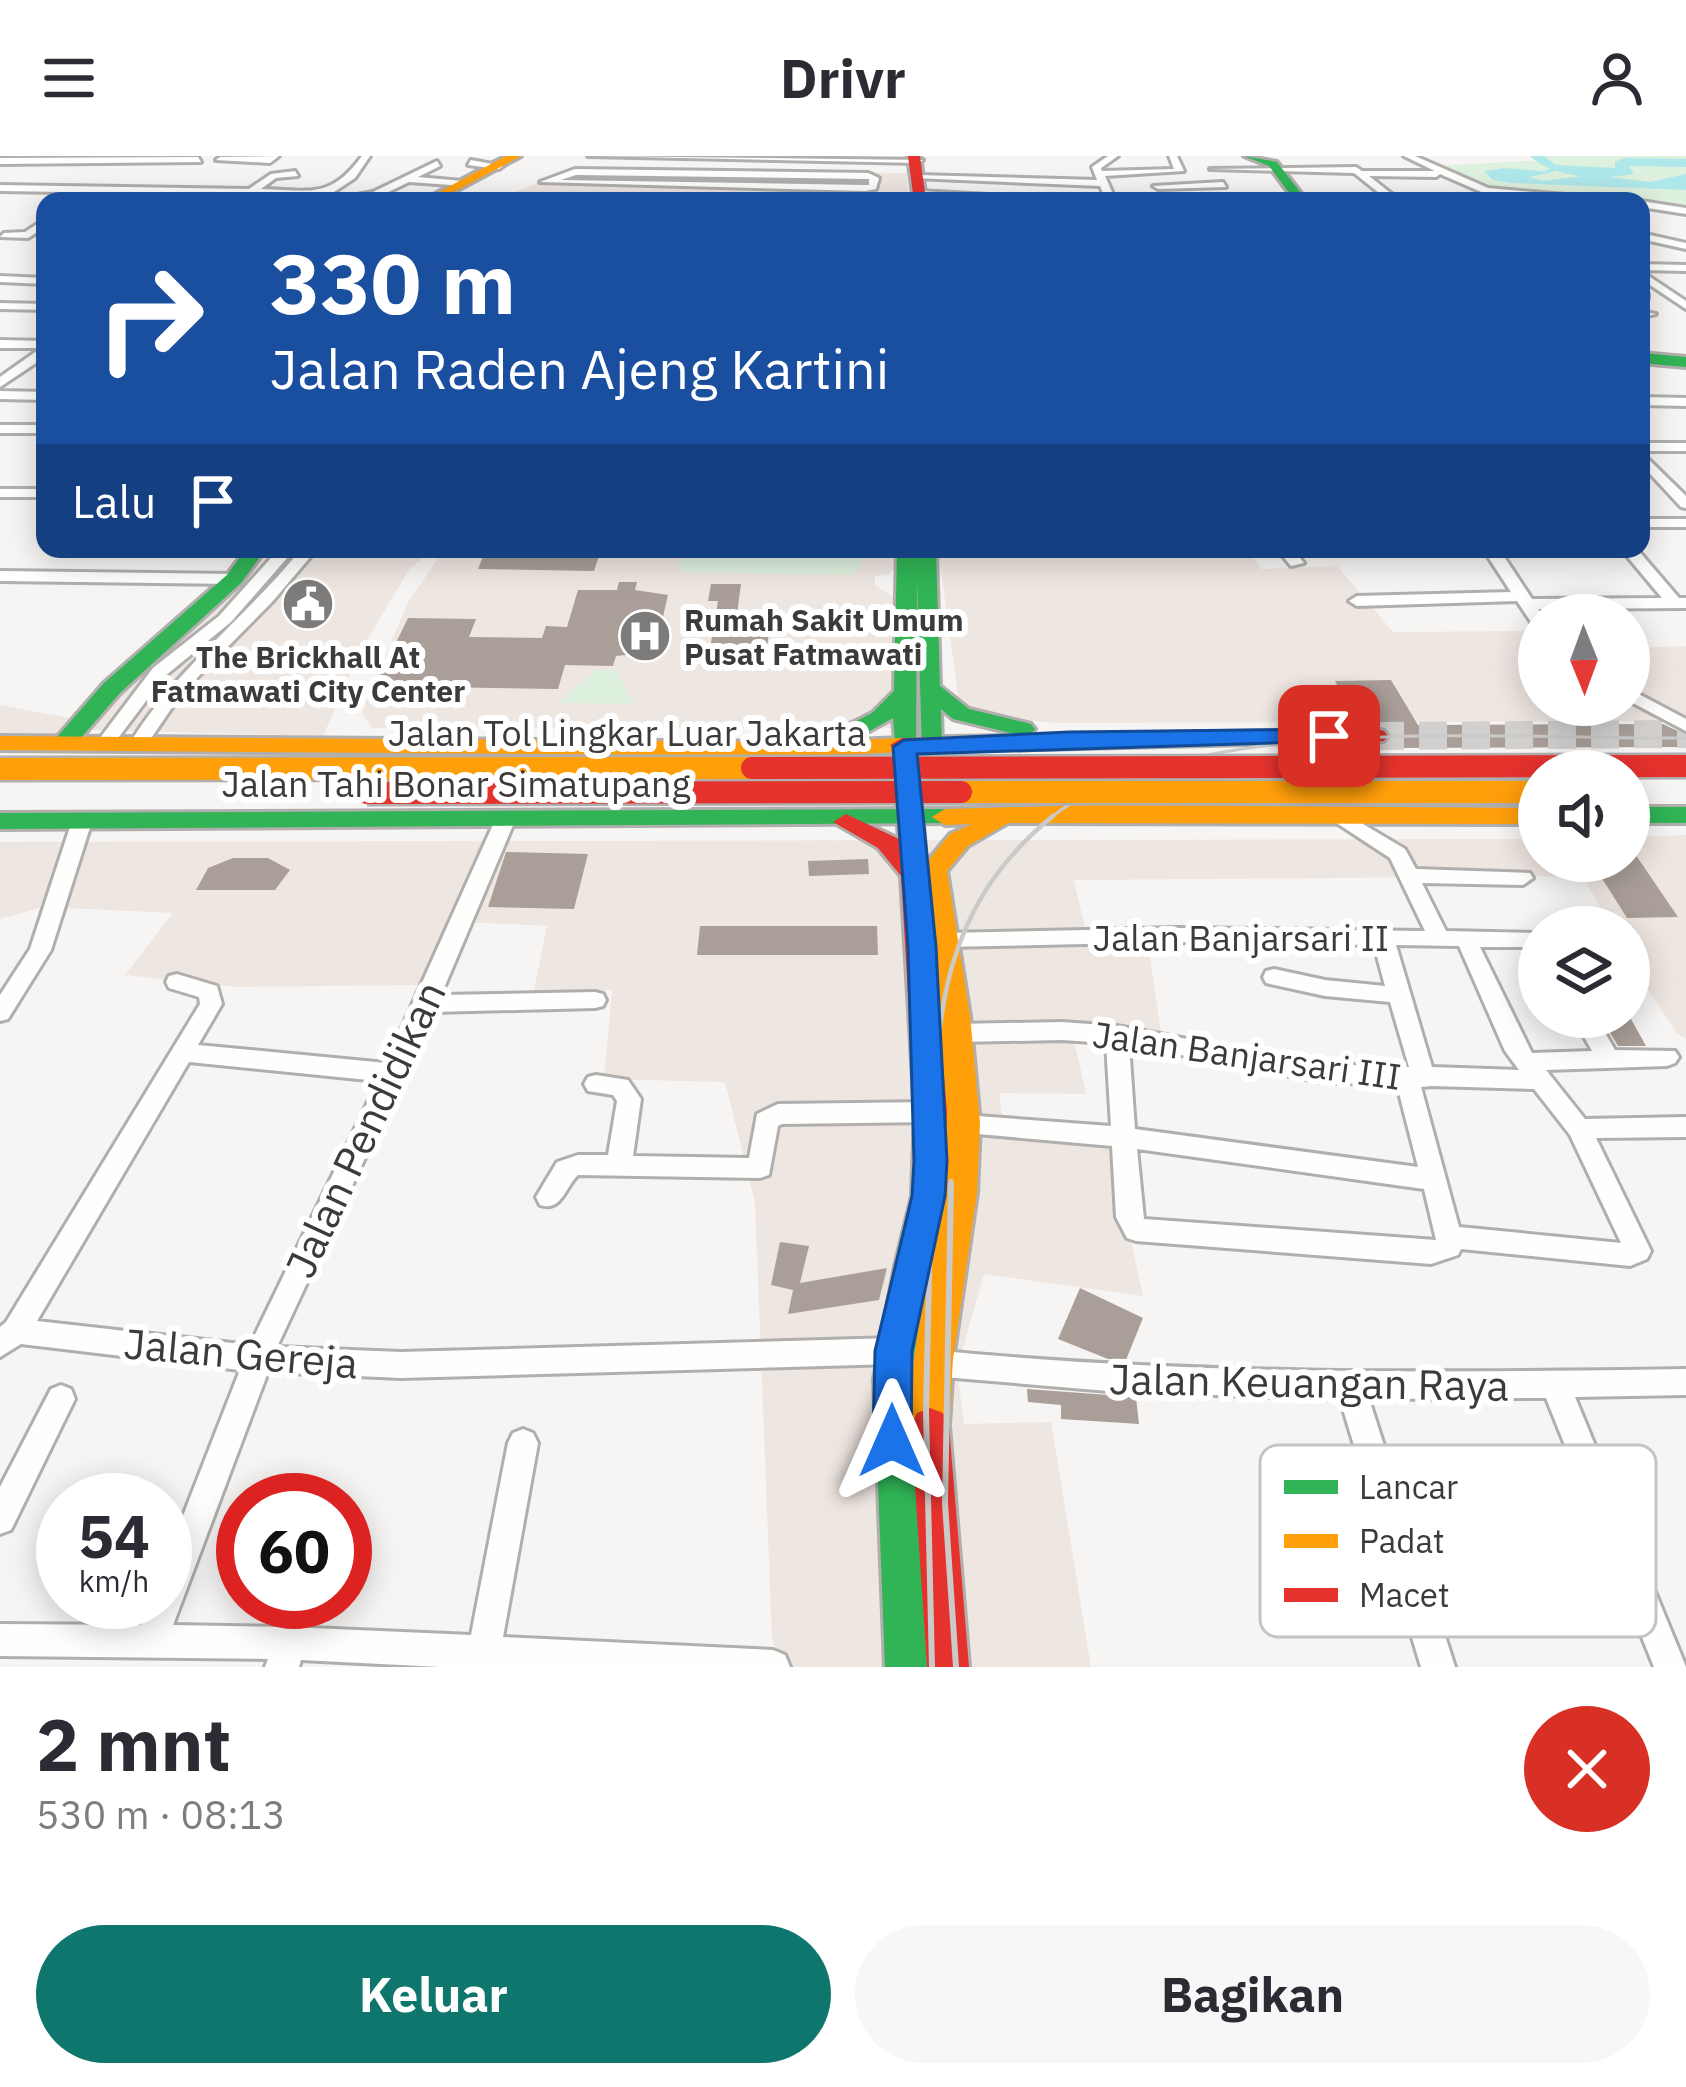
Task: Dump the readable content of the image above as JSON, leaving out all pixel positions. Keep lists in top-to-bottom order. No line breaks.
{"streets":{"main road":["Jalan Tol Lingkar Luar Jakarta","Jalan Tahi Bonar Simatupang"],"street":["Jalan Banjarsari II","Jalan Banjarsari III","Jalan Pendidikan","Jalan Gereja","Jalan Keuangan Raya"]},"crossings":[["Jalan Tahi Bonar Simatupang","Jalan Pendidikan"],["Jalan Pendidikan","Jalan Gereja"]],"places":{"public building":["The Brickhall At Fatmawati City Center"],"hospital":["Rumah Sakit Umum Pusat Fatmawati"]},"legend":["Lancar","Padat","Macet"],"north":"bottom","page":{"header":"Drivr","turn":["330 m","Jalan Raden Ajeng Kartini"],"then":"Lalu","speed":"54 km/h","limit":"60","heading":["2 mnt","530 m · 08:13"],"buttons":["Keluar","Bagikan"]}}
